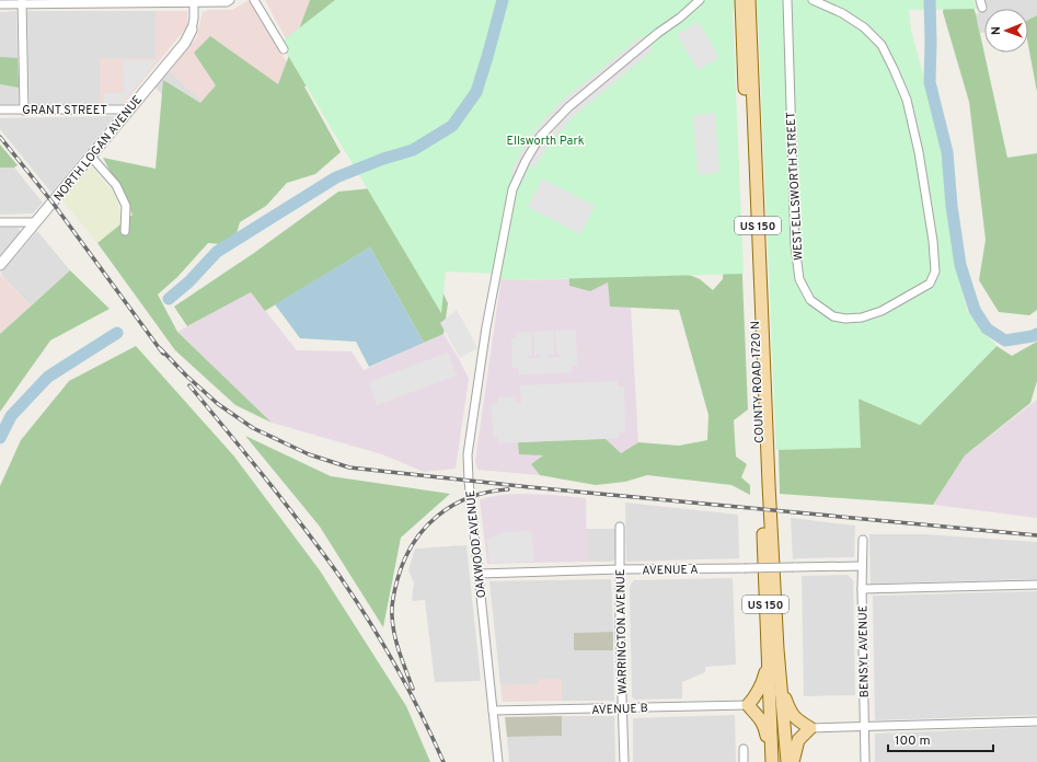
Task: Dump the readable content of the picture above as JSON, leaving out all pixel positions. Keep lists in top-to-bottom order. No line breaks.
{"streets":{"main road":["US 150","COUNTY ROAD 1720 N"],"street":["GRANT STREET","NORTH LOGAN AVENUE","WEST ELLSWORTH STREET","OAKWOOD AVENUE","AVENUE A","WARRINGTON AVENUE","BENSYL AVENUE","AVENUE B"]},"crossings":[["GRANT STREET","NORTH LOGAN AVENUE"],["US 150","COUNTY ROAD 1720 N"],["OAKWOOD AVENUE","AVENUE A"],["OAKWOOD AVENUE","AVENUE B"],["AVENUE A","WARRINGTON AVENUE"],["AVENUE A","BENSYL AVENUE"],["WARRINGTON AVENUE","AVENUE B"]],"parks":["Ellsworth Park"],"scale_bar":"100 m","north":"left"}
